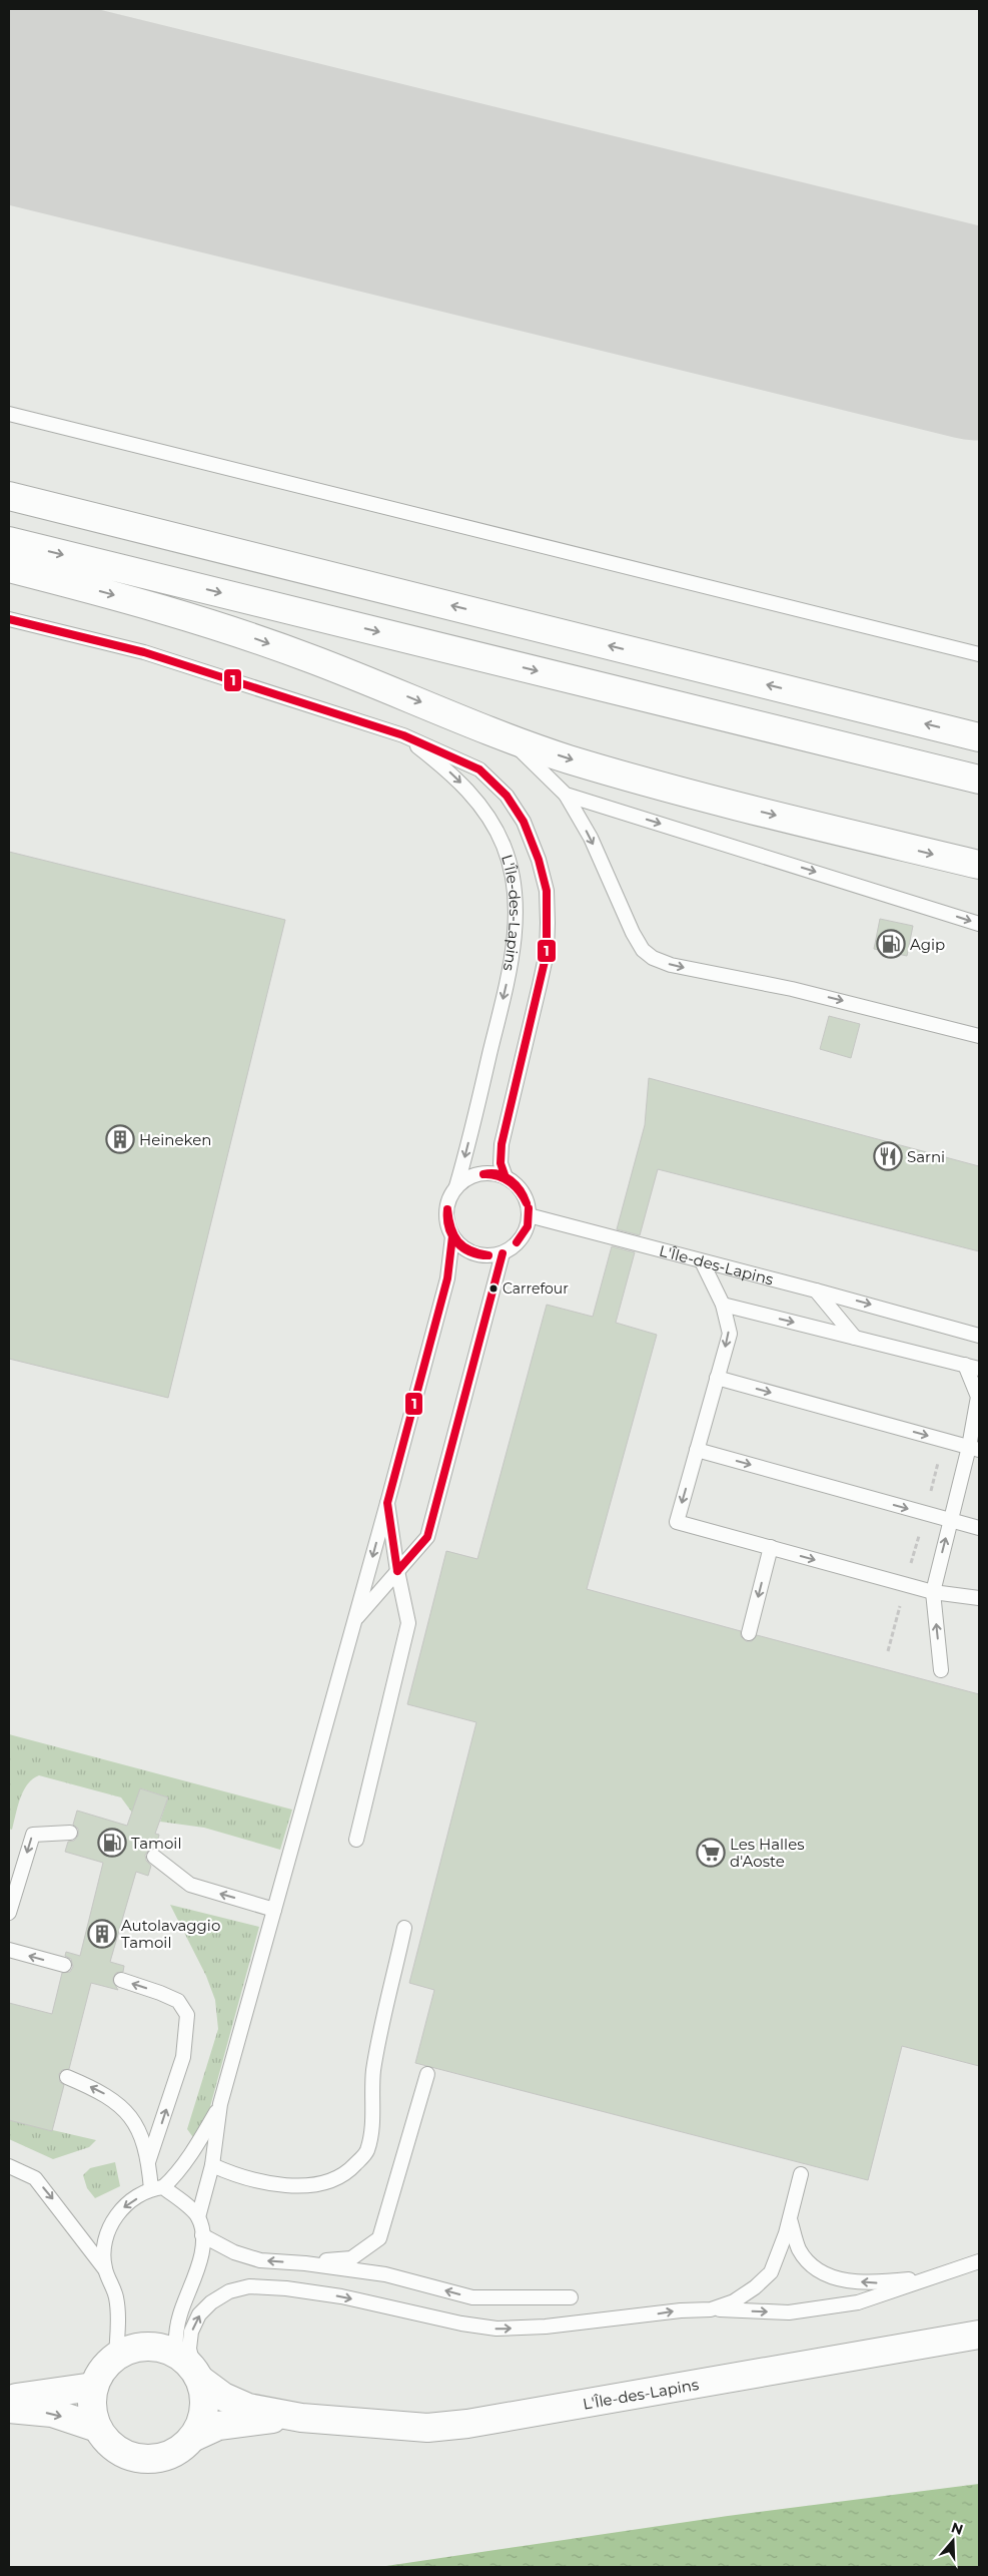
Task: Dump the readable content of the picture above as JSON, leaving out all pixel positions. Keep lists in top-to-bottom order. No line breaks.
{"streets":{"main road":["L'Île-des-Lapins"]},"places":{"fuel station":["Agip","Tamoil"],"building":["Heineken","Autolavaggio Tamoil"],"restaurant":["Sarni"],"other":["Carrefour"],"supermarket":["Les Halles d'Aoste"]},"lines":["transit line 1"],"north":"top"}
